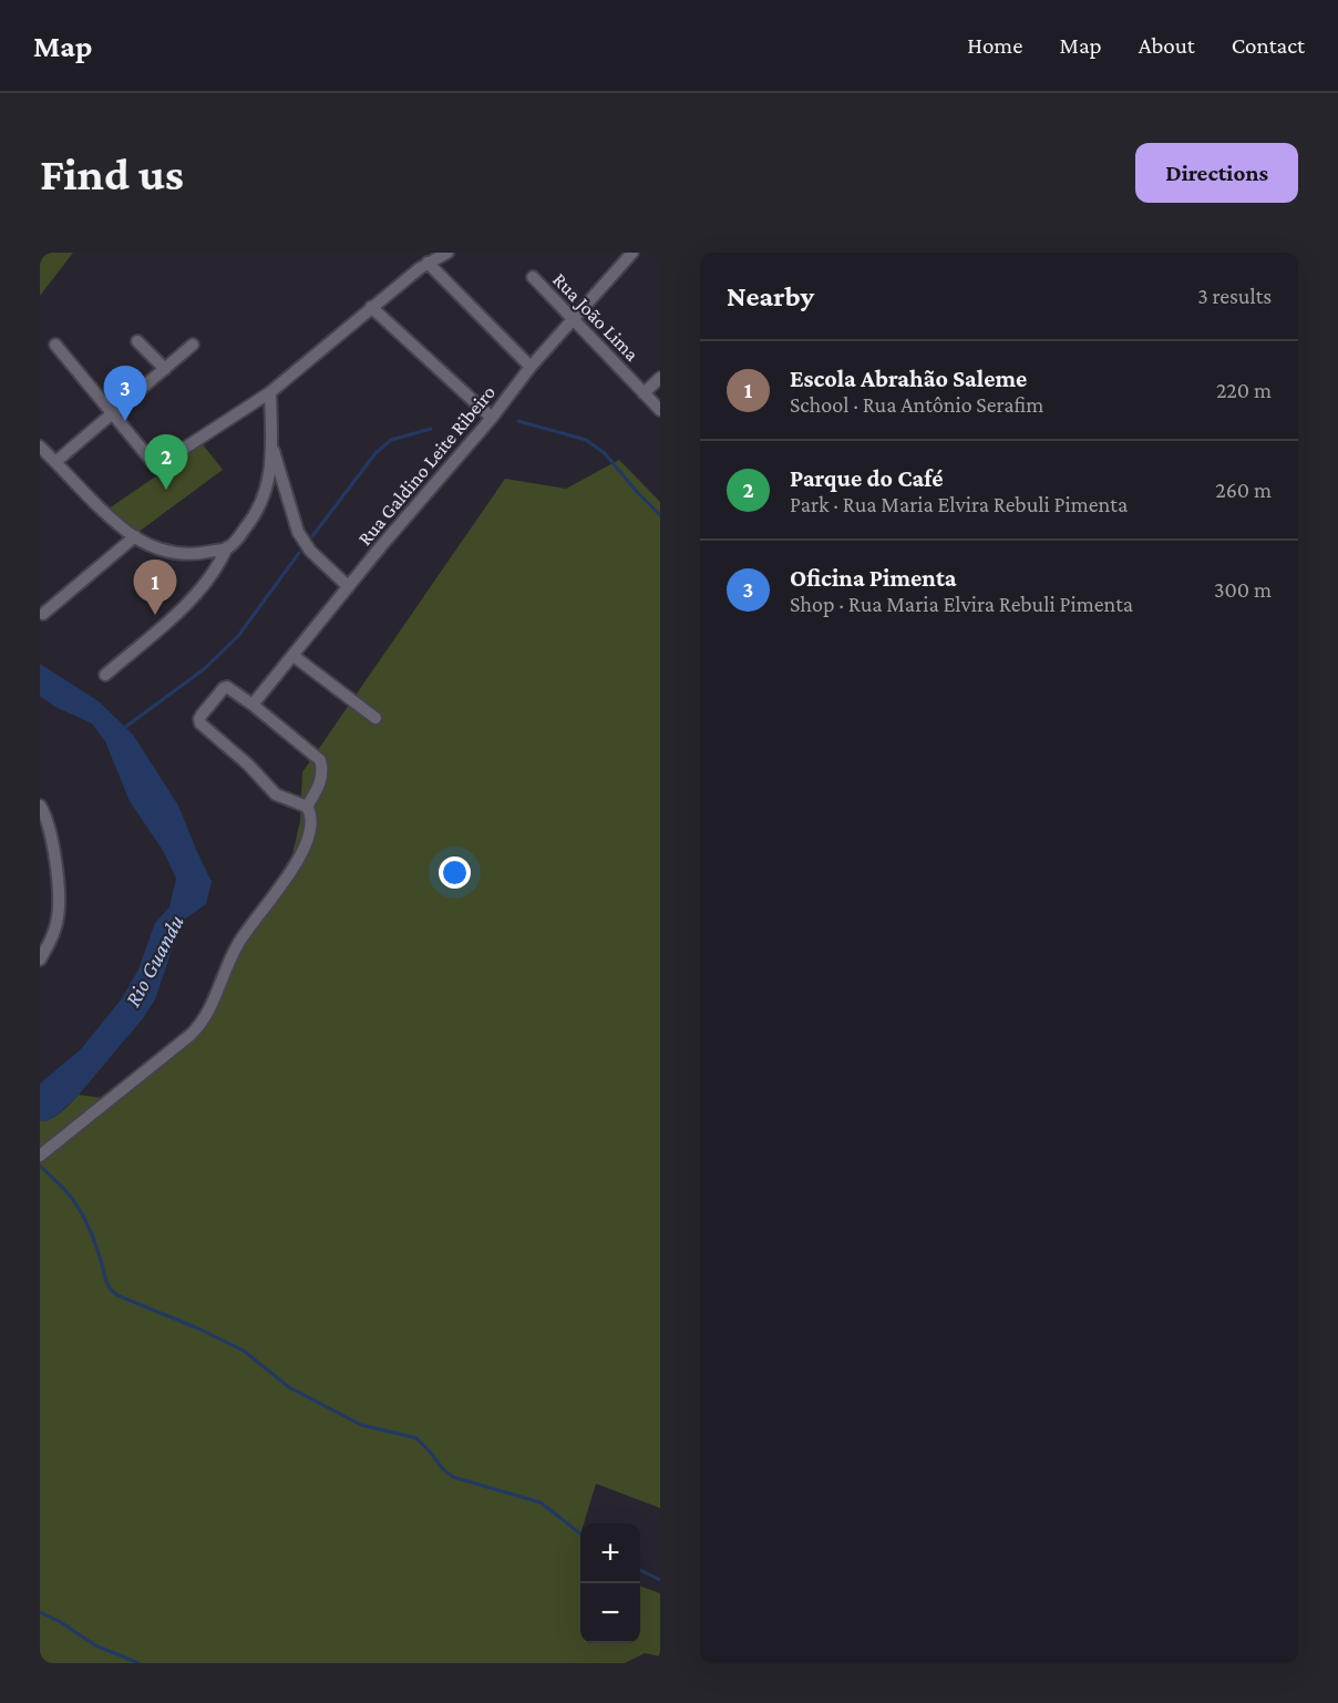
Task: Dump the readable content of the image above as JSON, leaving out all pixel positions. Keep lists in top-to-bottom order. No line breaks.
{"streets":{"street":["Rua João Lima","Rua Galdino Leite Ribeiro"]},"crossings":[["Rua João Lima","Rua Galdino Leite Ribeiro"]],"water":["Rio Guandu"],"page":{"header":"Map","nav":["Home","Map","About","Contact"],"buttons":"Directions","title":"Find us","heading":["Nearby","3 results"],"list":[{"mark":"1","name":"Escola Abrahão Saleme","note":"School · Rua Antônio Serafim","value":"220 m"},{"mark":"2","name":"Parque do Café","note":"Park · Rua Maria Elvira Rebuli Pimenta","value":"260 m"},{"mark":"3","name":"Oficina Pimenta","note":"Shop · Rua Maria Elvira Rebuli Pimenta","value":"300 m"}],"pins":["3","2","1"],"map_buttons":["+","−"]}}
